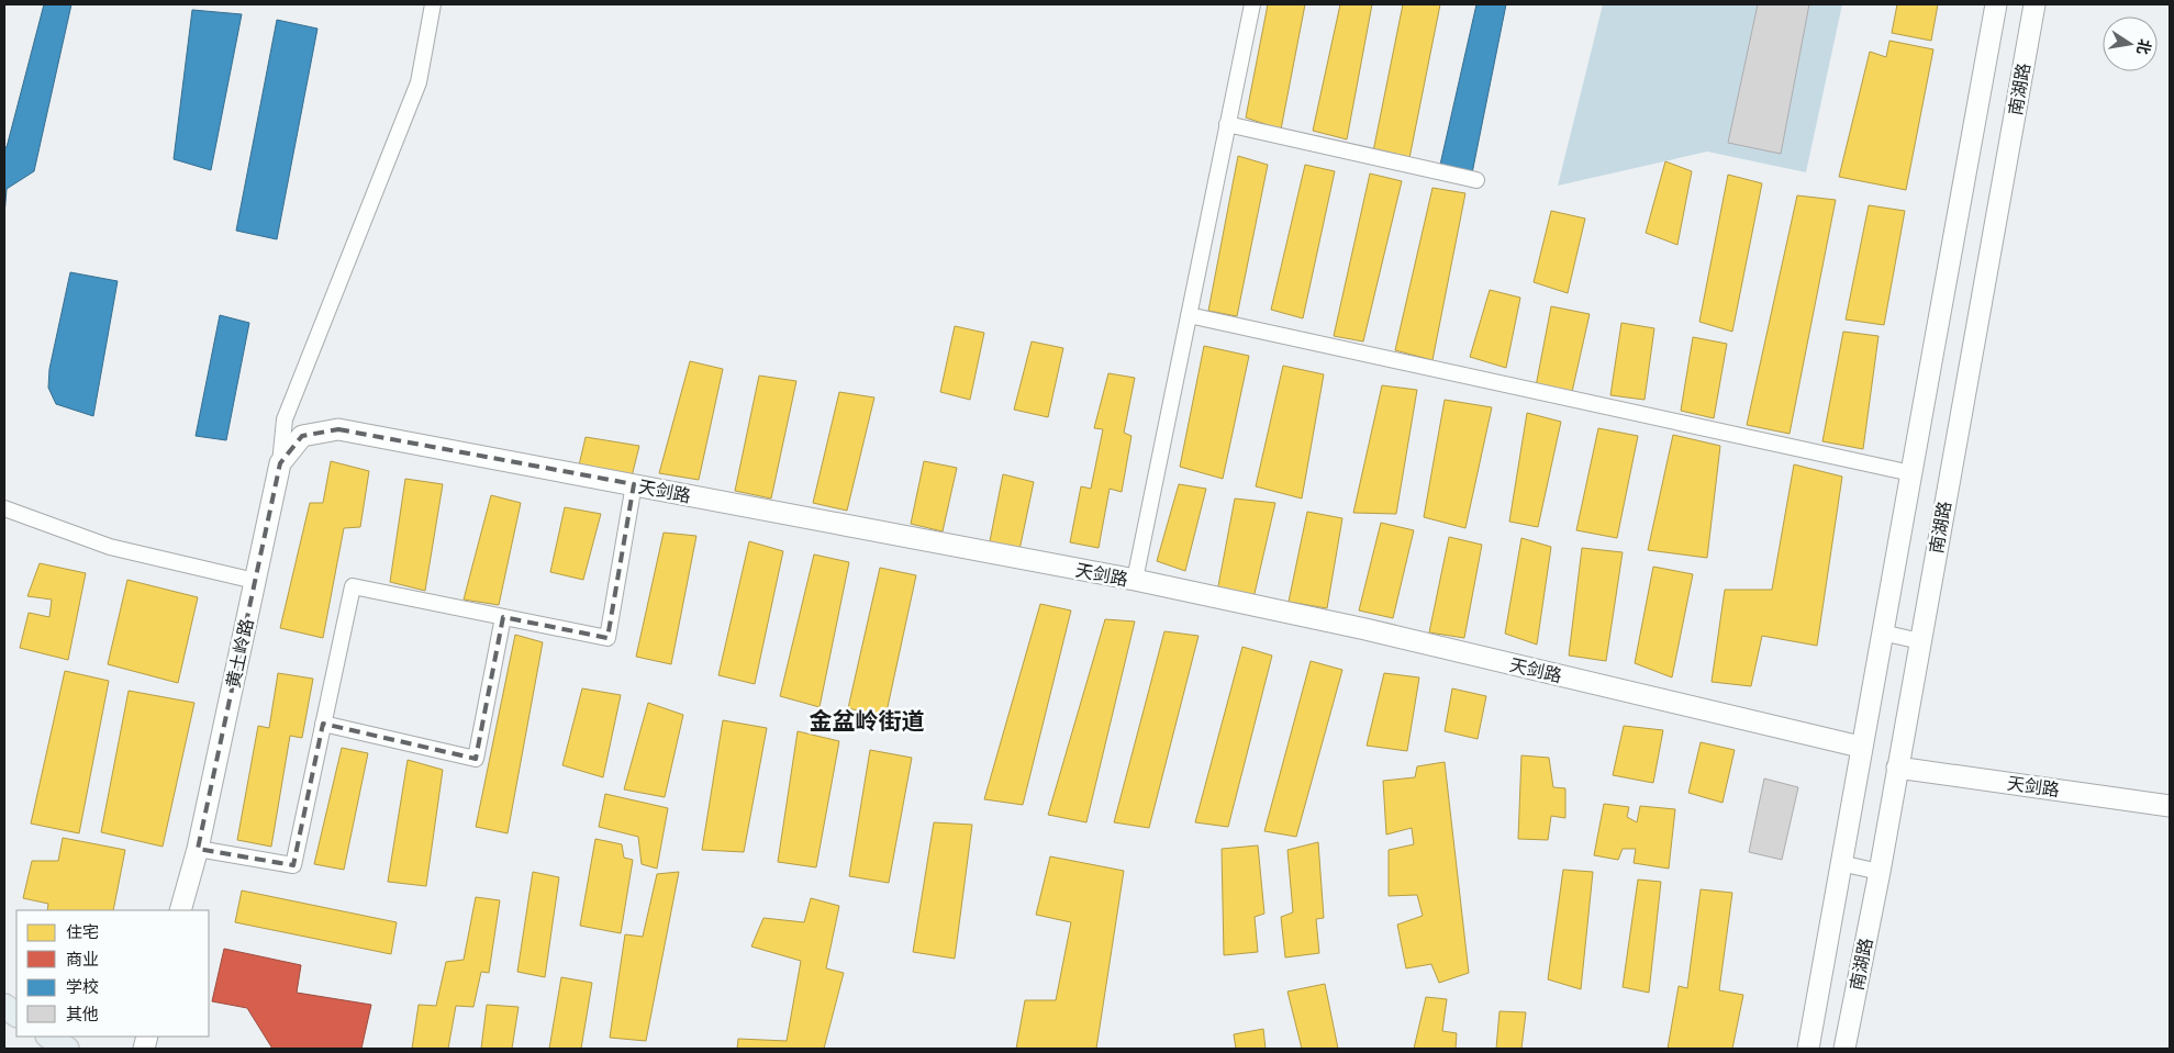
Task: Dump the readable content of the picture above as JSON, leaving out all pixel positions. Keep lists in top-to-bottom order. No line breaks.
{"streets":{"street":["南湖路","天剑路","黄土岭路"]},"crossings":[["南湖路","天剑路"],["天剑路","黄土岭路"]],"districts":["金盆岭街道"],"legend":["住宅","商业","学校","其他"],"north":"right"}
